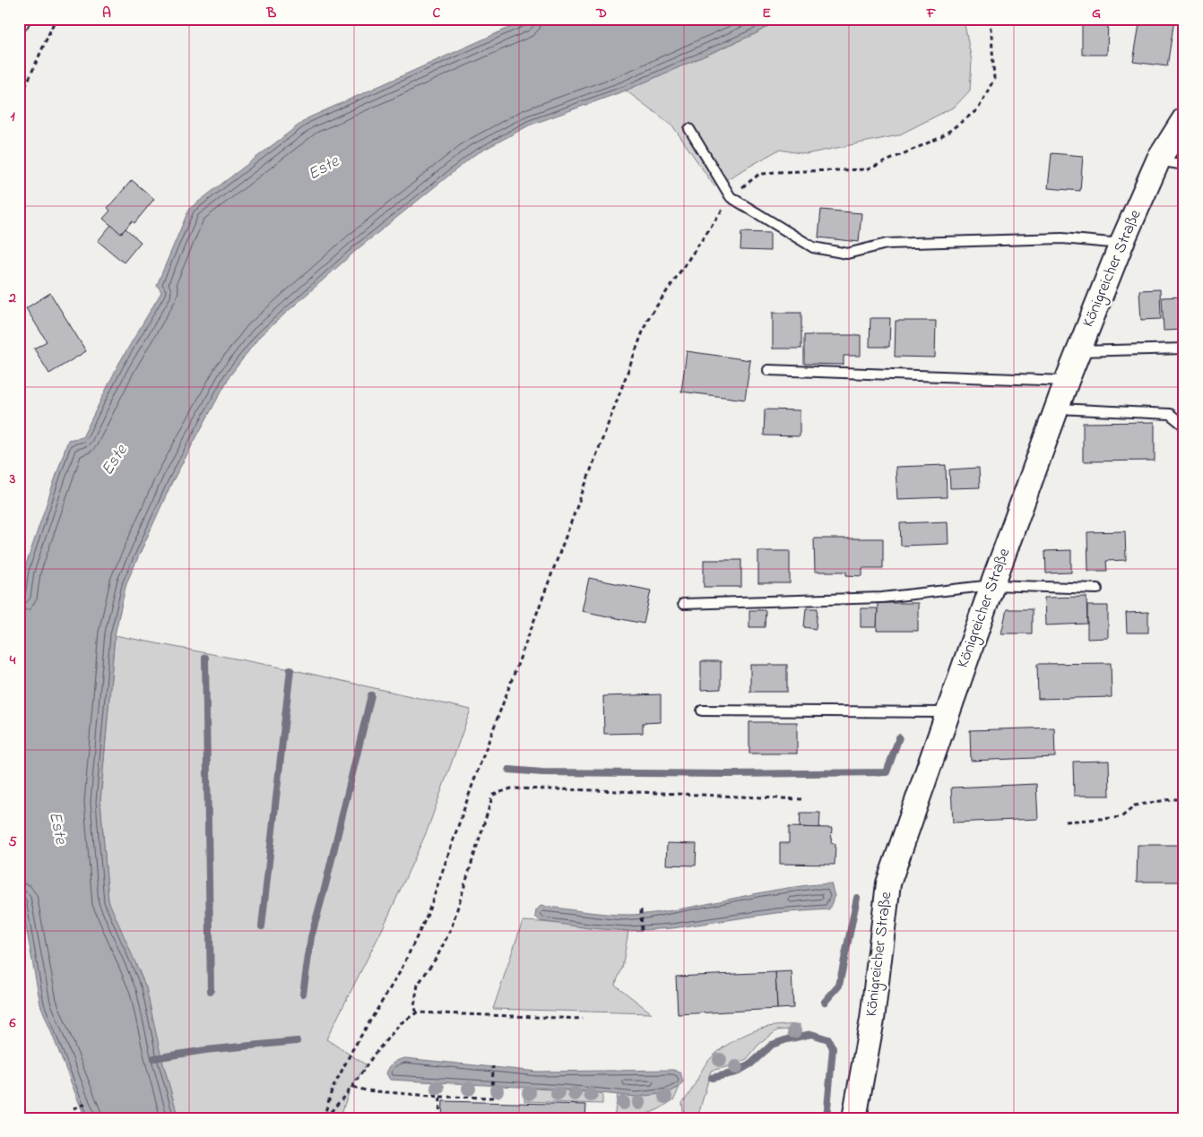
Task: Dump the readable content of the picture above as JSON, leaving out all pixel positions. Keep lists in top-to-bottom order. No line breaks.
{"streets":{"street":["Königreicher Straße"]},"water":["Este"],"grid":{"columns":["A","B","C","D","E","F","G"],"rows":["1","2","3","4","5","6"]}}
